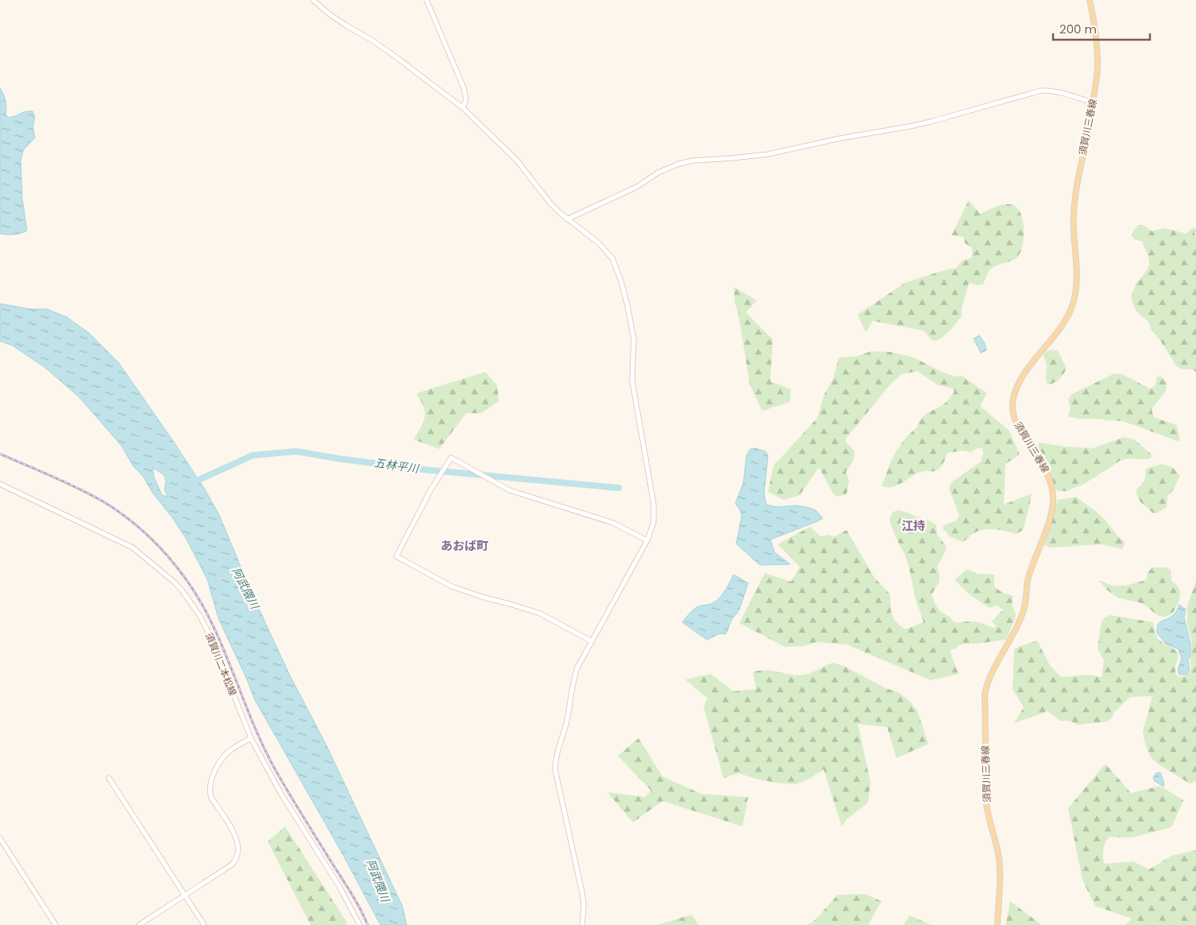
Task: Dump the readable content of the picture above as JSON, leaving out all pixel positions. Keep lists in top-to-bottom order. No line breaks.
{"streets":{"main road":["須賀川三春線"],"street":["須賀川二本松線"]},"districts":["江持","あおば町"],"water":["五林平川","阿武隈川"],"scale_bar":"200 m"}
